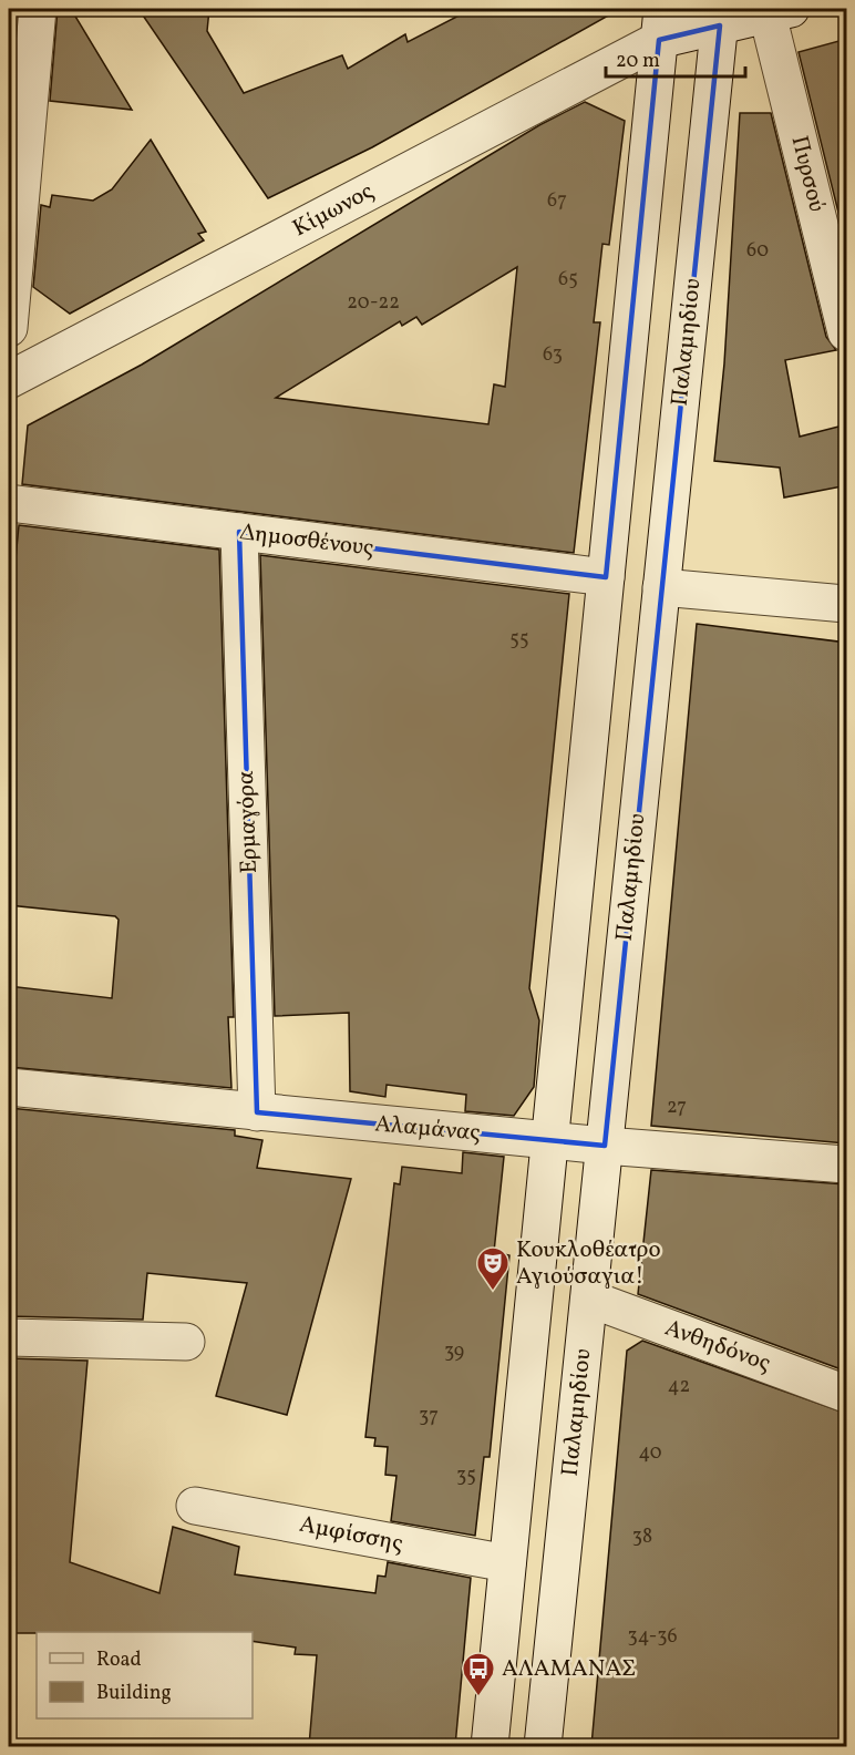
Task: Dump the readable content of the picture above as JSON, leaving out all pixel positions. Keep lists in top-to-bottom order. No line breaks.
{"streets":{"street":["Πυρσού","Κίμωνος","Παλαμηδίου","Δημοσθένους","Ερμαγόρα","Αλαμάνας","Ανθηδόνος","Αμφίσσης"]},"crossings":[["Πυρσού","Κίμωνος"],["Κίμωνος","Παλαμηδίου"],["Παλαμηδίου","Αλαμάνας"],["Παλαμηδίου","Ανθηδόνος"],["Δημοσθένους","Ερμαγόρα"],["Ερμαγόρα","Αλαμάνας"]],"places":{"theatre":["Κουκλοθέατρο Αγιούσαγια!"],"bus stop":["ΑΛΑΜΑΝΑΣ"]},"house_numbers":["67","60","65","20-22","63","55","27","39","42","37","40","35","38","34-36"],"legend":["Road","Building"],"scale_bar":"20 m"}
